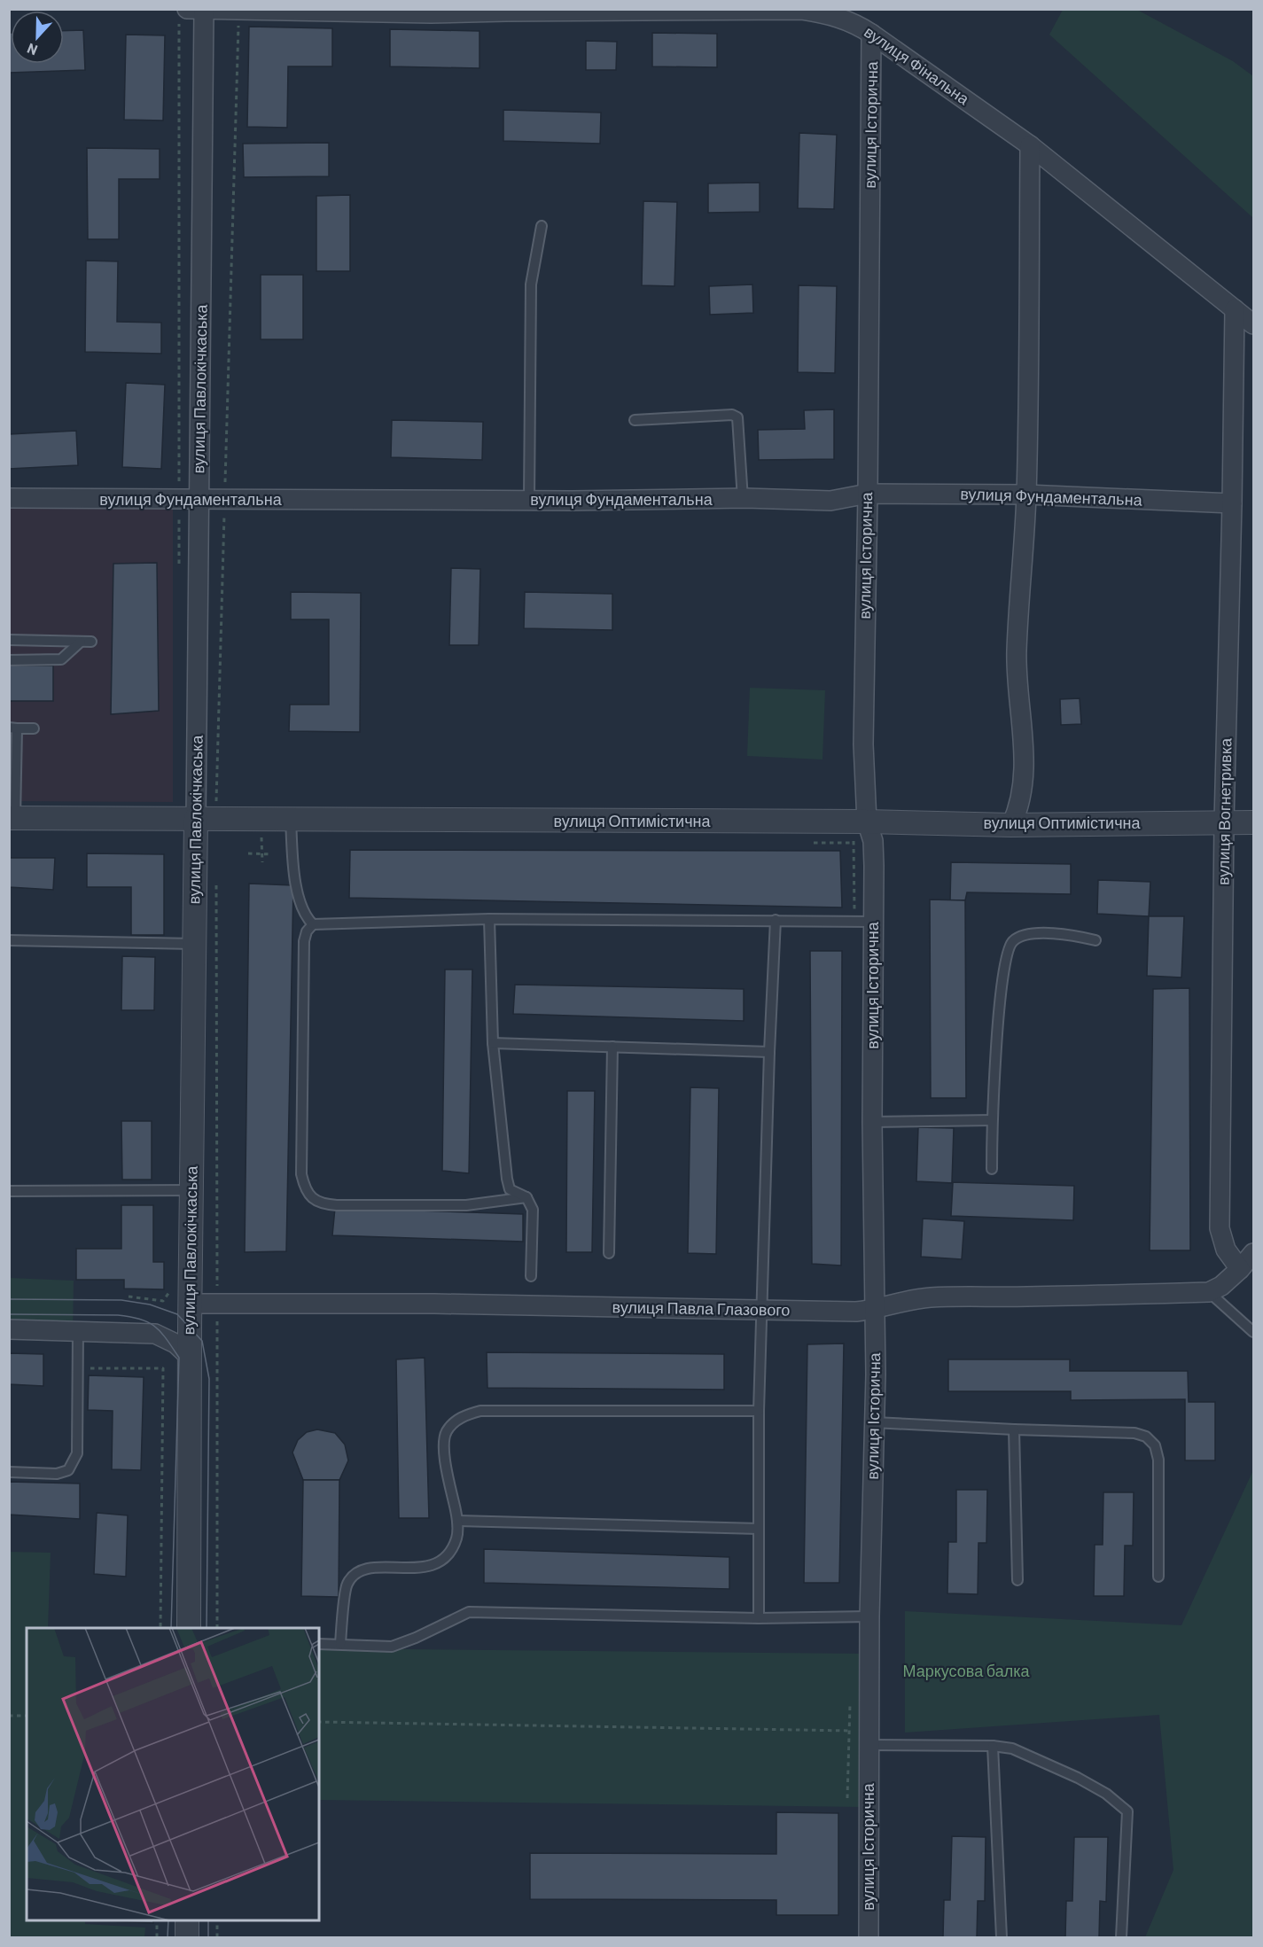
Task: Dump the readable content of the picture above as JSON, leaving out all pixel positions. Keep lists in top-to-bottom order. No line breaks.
{"streets":{"street":["вулиця Фінальна","вулиця Історична","вулиця Павлокічкаська","вулиця Фундаментальна","вулиця Вогнетривка","вулиця Оптимістична","вулиця Павла Глазового"]},"crossings":[["вулиця Фінальна","вулиця Історична"],["вулиця Фінальна","вулиця Павлокічкаська"],["вулиця Фінальна","вулиця Вогнетривка"],["вулиця Історична","вулиця Фундаментальна"],["вулиця Історична","вулиця Оптимістична"],["вулиця Історична","вулиця Павла Глазового"],["вулиця Павлокічкаська","вулиця Фундаментальна"],["вулиця Павлокічкаська","вулиця Оптимістична"],["вулиця Павлокічкаська","вулиця Павла Глазового"],["вулиця Фундаментальна","вулиця Вогнетривка"],["вулиця Вогнетривка","вулиця Оптимістична"]],"parks":["Маркусова балка"],"north":"bottom"}
